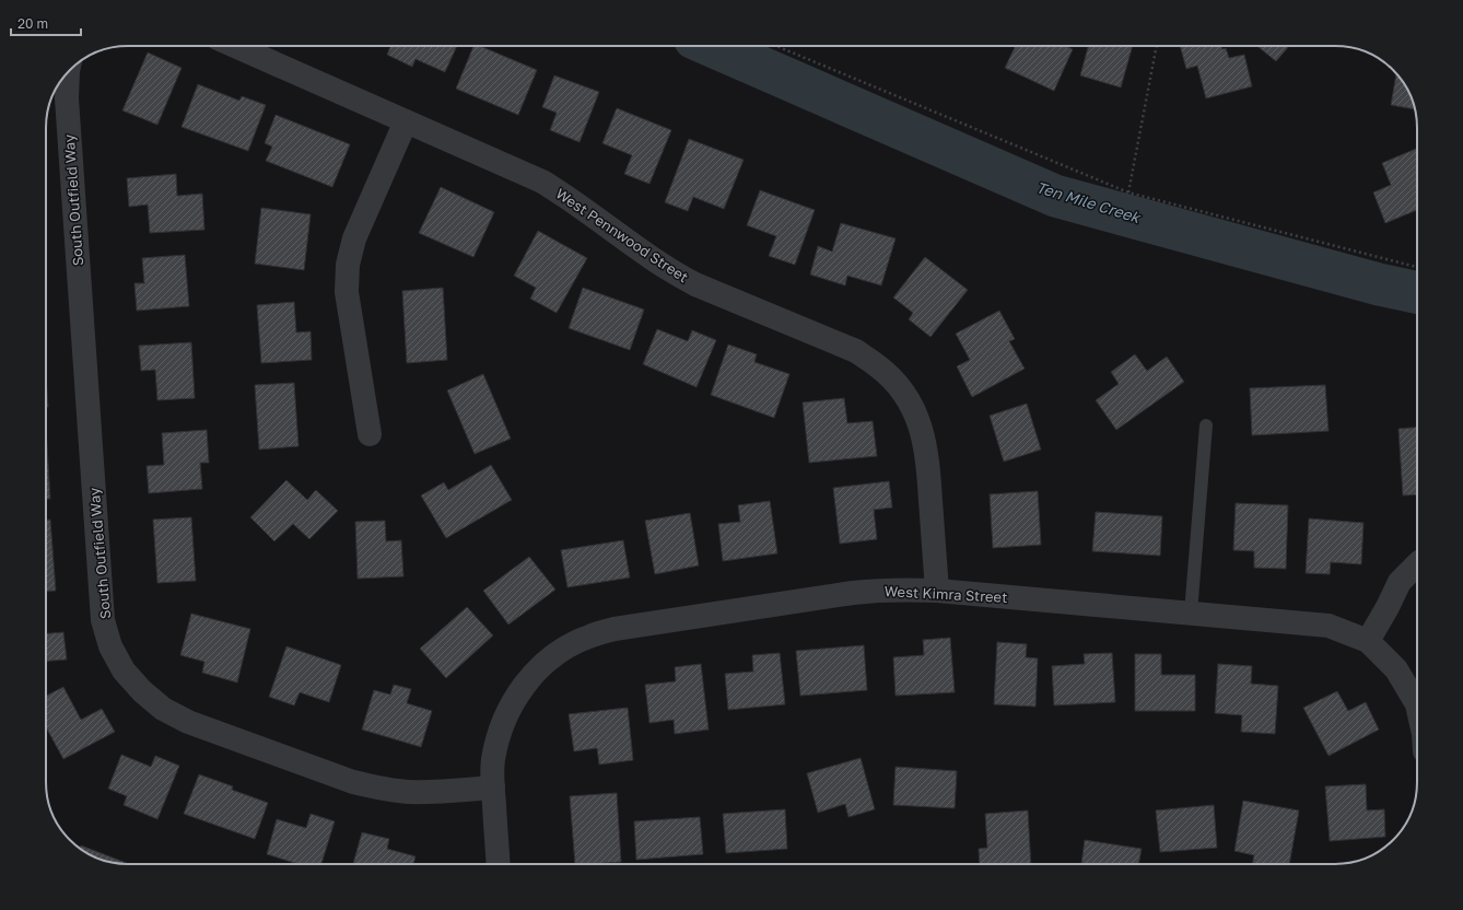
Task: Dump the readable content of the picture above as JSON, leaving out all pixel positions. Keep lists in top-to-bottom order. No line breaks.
{"streets":{"street":["South Outfield Way","West Pennwood Street","West Kimra Street"]},"crossings":[["South Outfield Way","West Kimra Street"],["West Pennwood Street","West Kimra Street"]],"water":["Ten Mile Creek"],"scale_bar":"20 m"}
